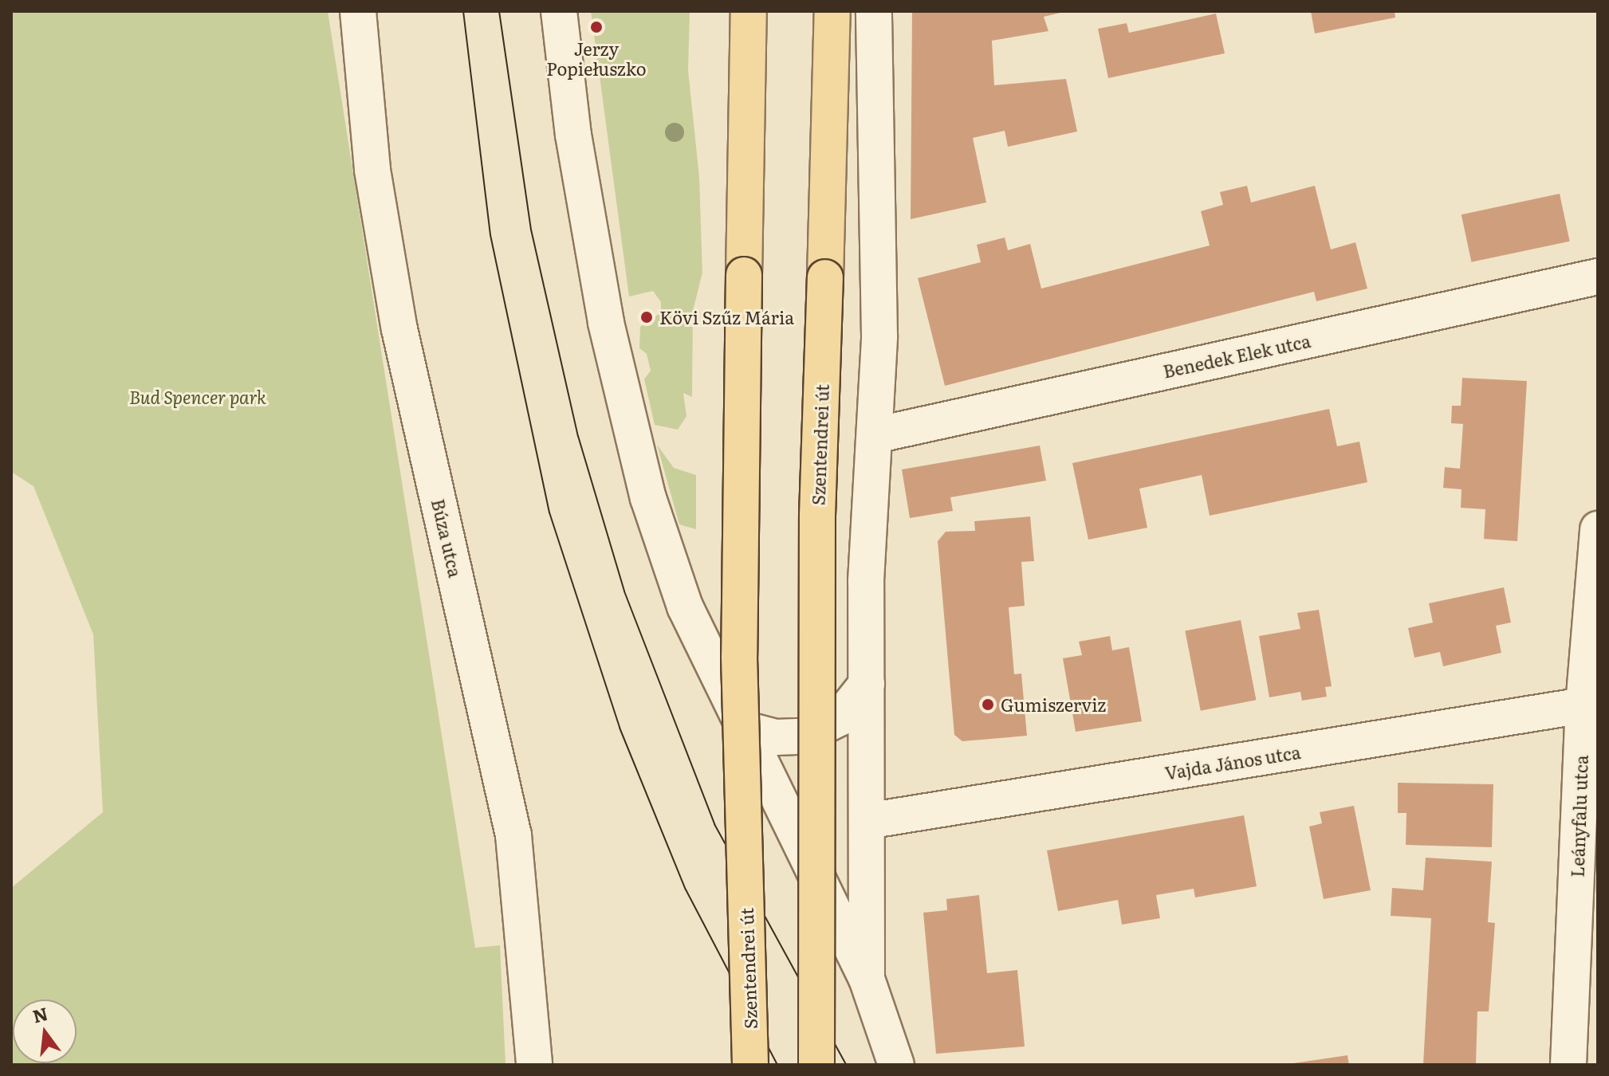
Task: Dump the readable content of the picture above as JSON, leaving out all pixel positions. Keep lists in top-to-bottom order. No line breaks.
{"streets":{"main road":["Szentendrei út"],"street":["Benedek Elek utca","Búza utca","Vajda János utca","Leányfalu utca"]},"crossings":[["Vajda János utca","Leányfalu utca"]],"parks":["Bud Spencer park"],"places":["Jerzy Popiełuszko","Kövi Szűz Mária","Gumiszerviz"],"north":"top"}
